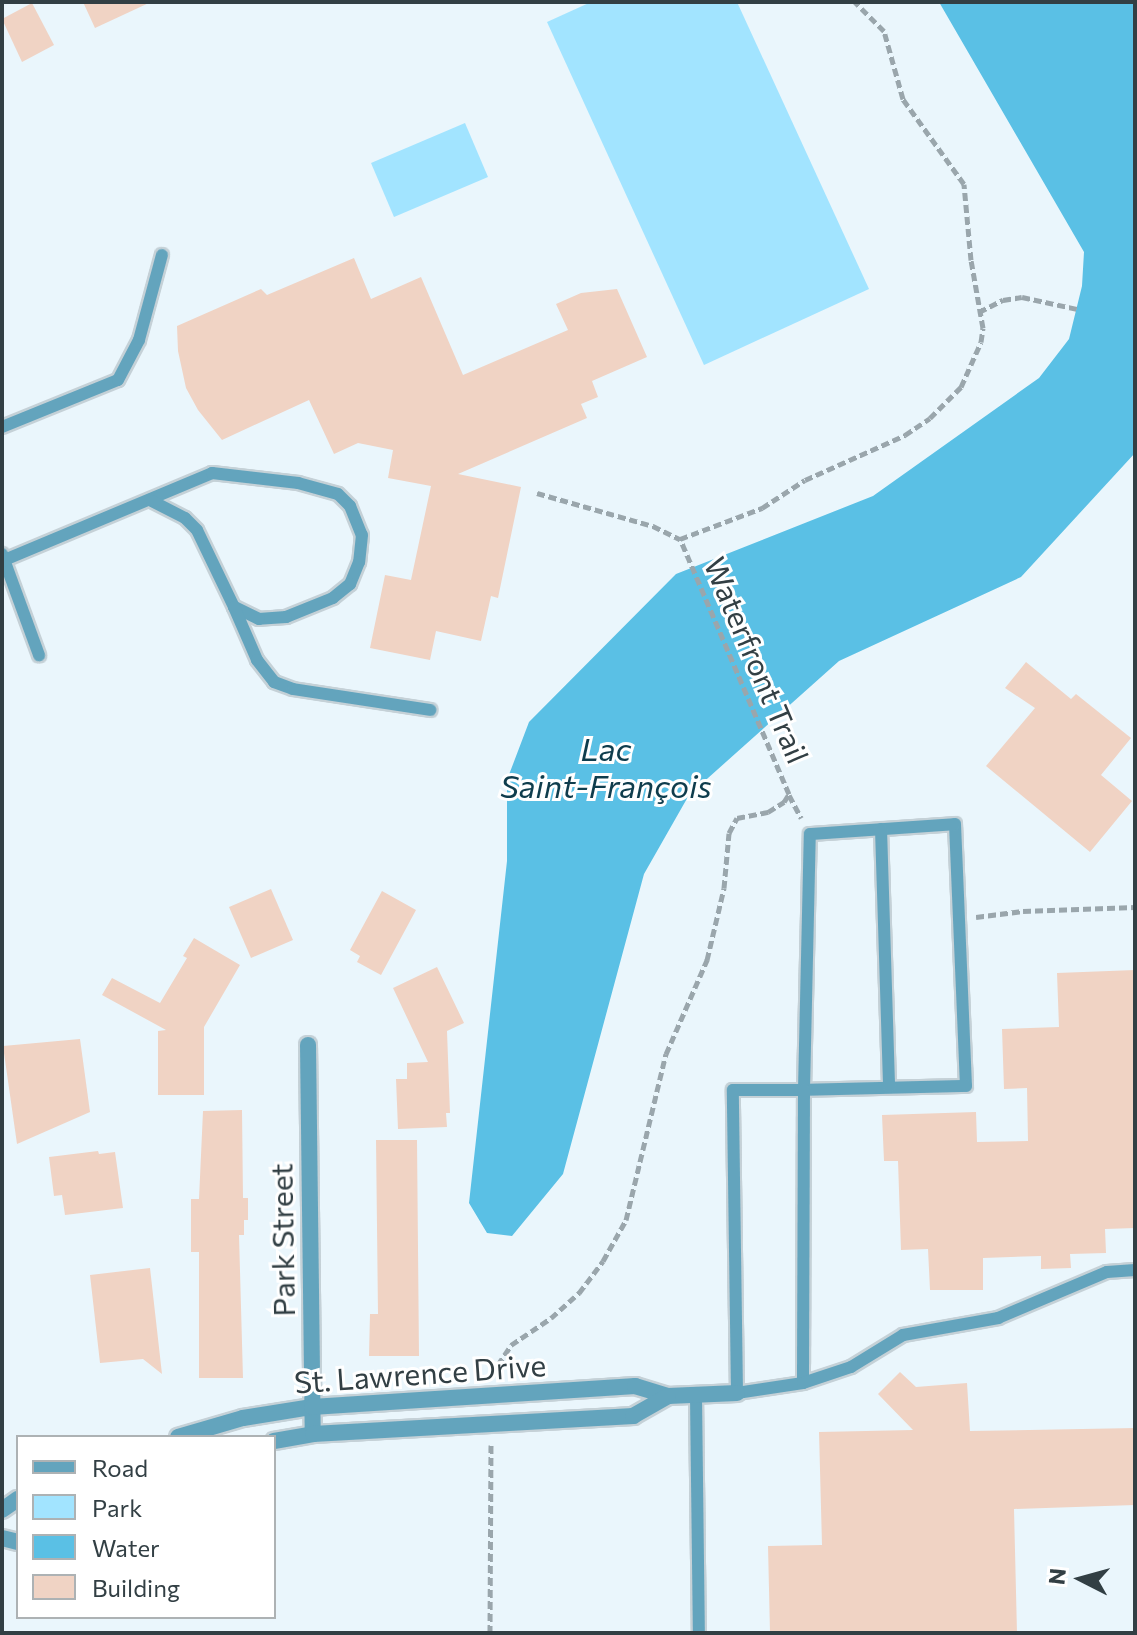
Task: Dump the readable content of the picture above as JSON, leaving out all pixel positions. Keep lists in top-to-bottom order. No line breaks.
{"streets":{"street":["Park Street","St. Lawrence Drive"],"path":["Waterfront Trail"]},"crossings":[["Waterfront Trail","St. Lawrence Drive"],["Park Street","St. Lawrence Drive"]],"water":["Lac Saint-François"],"legend":["Road","Park","Water","Building"],"north":"left"}
